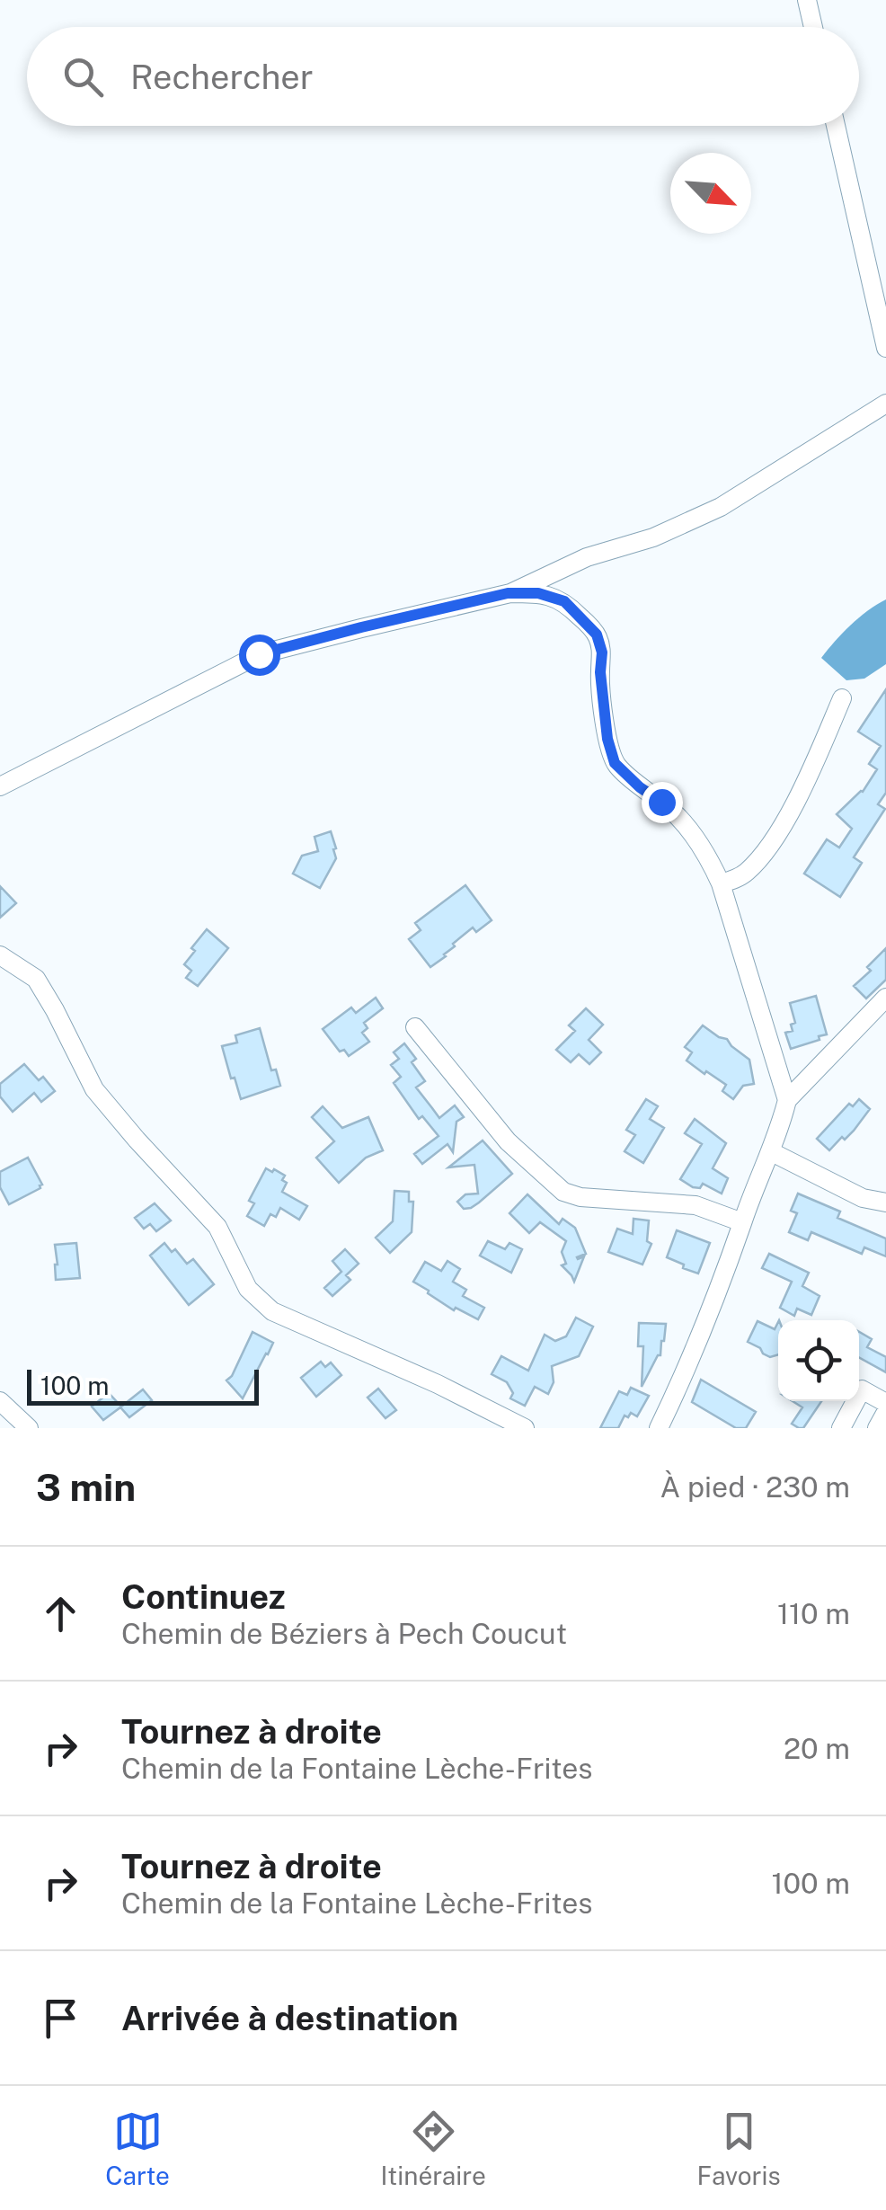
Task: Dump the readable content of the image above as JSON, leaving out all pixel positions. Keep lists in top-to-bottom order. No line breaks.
{"scale_bar":"100 m","north":"bottom right","page":{"search":"Rechercher","scale":"100 m","heading":["3 min","À pied · 230 m"],"list":[["Continuez","Chemin de Béziers à Pech Coucut","110 m"],["Tournez à droite","Chemin de la Fontaine Lèche-Frites","20 m"],["Tournez à droite","Chemin de la Fontaine Lèche-Frites","100 m"],"Arrivée à destination"],"nav":["Carte","Itinéraire","Favoris"]}}
